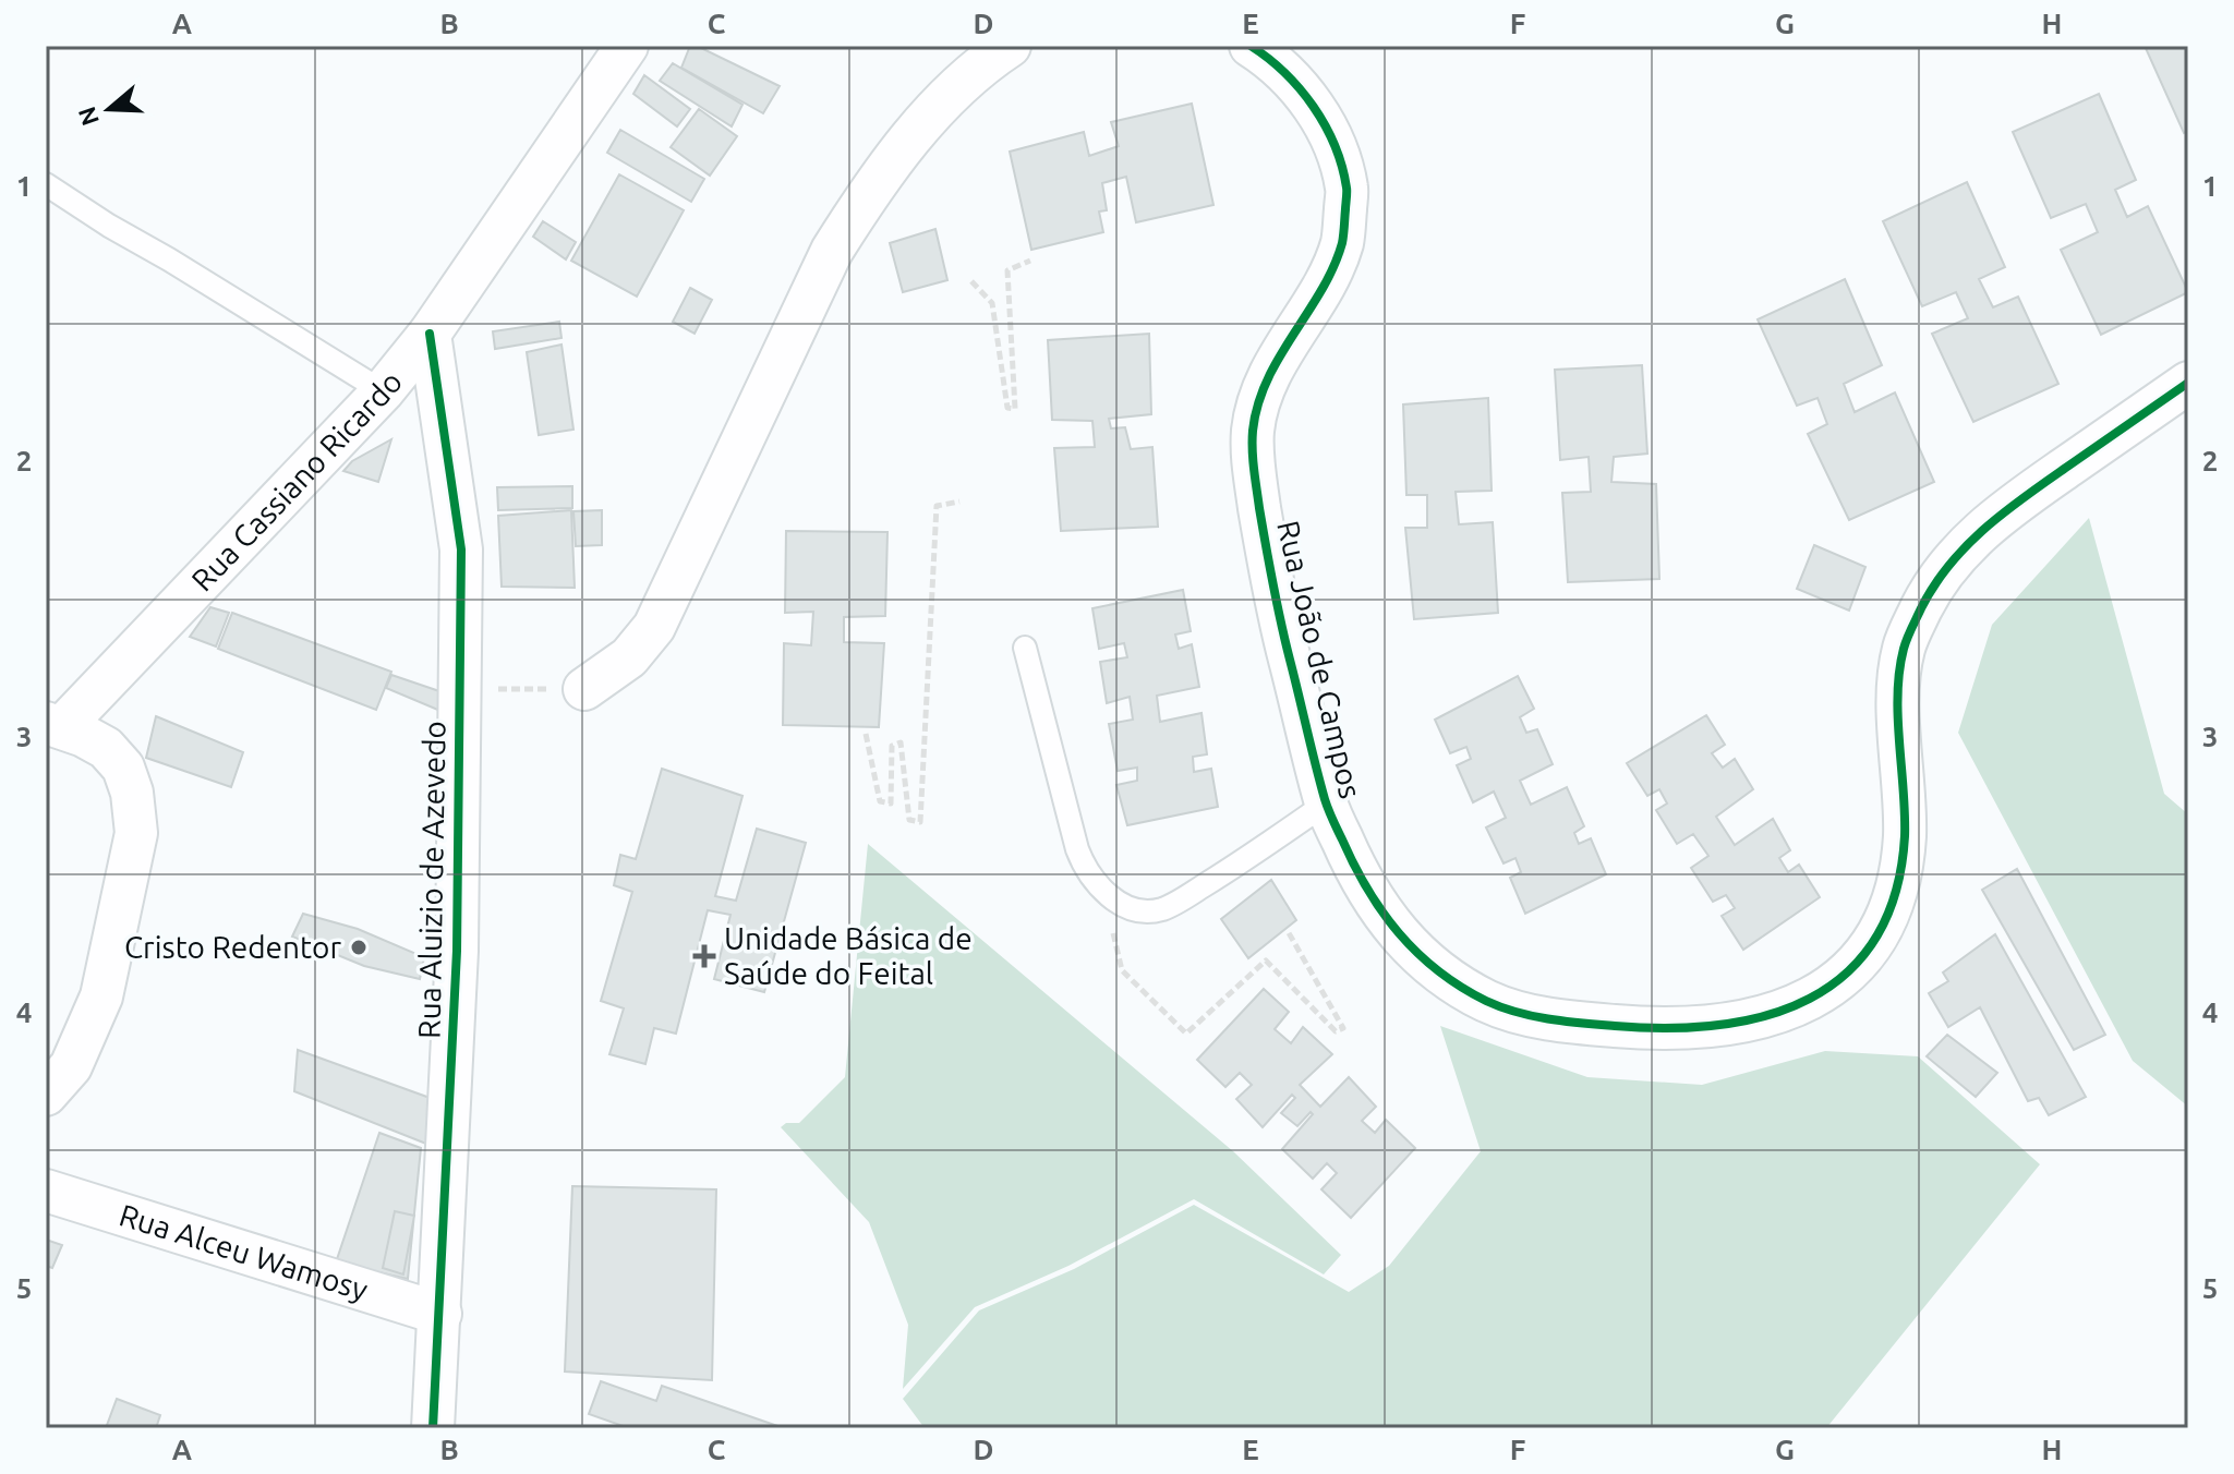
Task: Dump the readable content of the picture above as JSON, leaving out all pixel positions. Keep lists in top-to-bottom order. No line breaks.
{"streets":{"street":["Rua Cassiano Ricardo","Rua João de Campos","Rua Aluizio de Azevedo","Rua Alceu Wamosy"]},"crossings":[["Rua Cassiano Ricardo","Rua Aluizio de Azevedo"],["Rua Aluizio de Azevedo","Rua Alceu Wamosy"]],"places":{"other":["Cristo Redentor"],"health":["Unidade Básica de Saúde do Feital"]},"north":"left","grid":{"columns":["A","B","C","D","E","F","G","H"],"rows":["1","2","3","4","5"]}}
